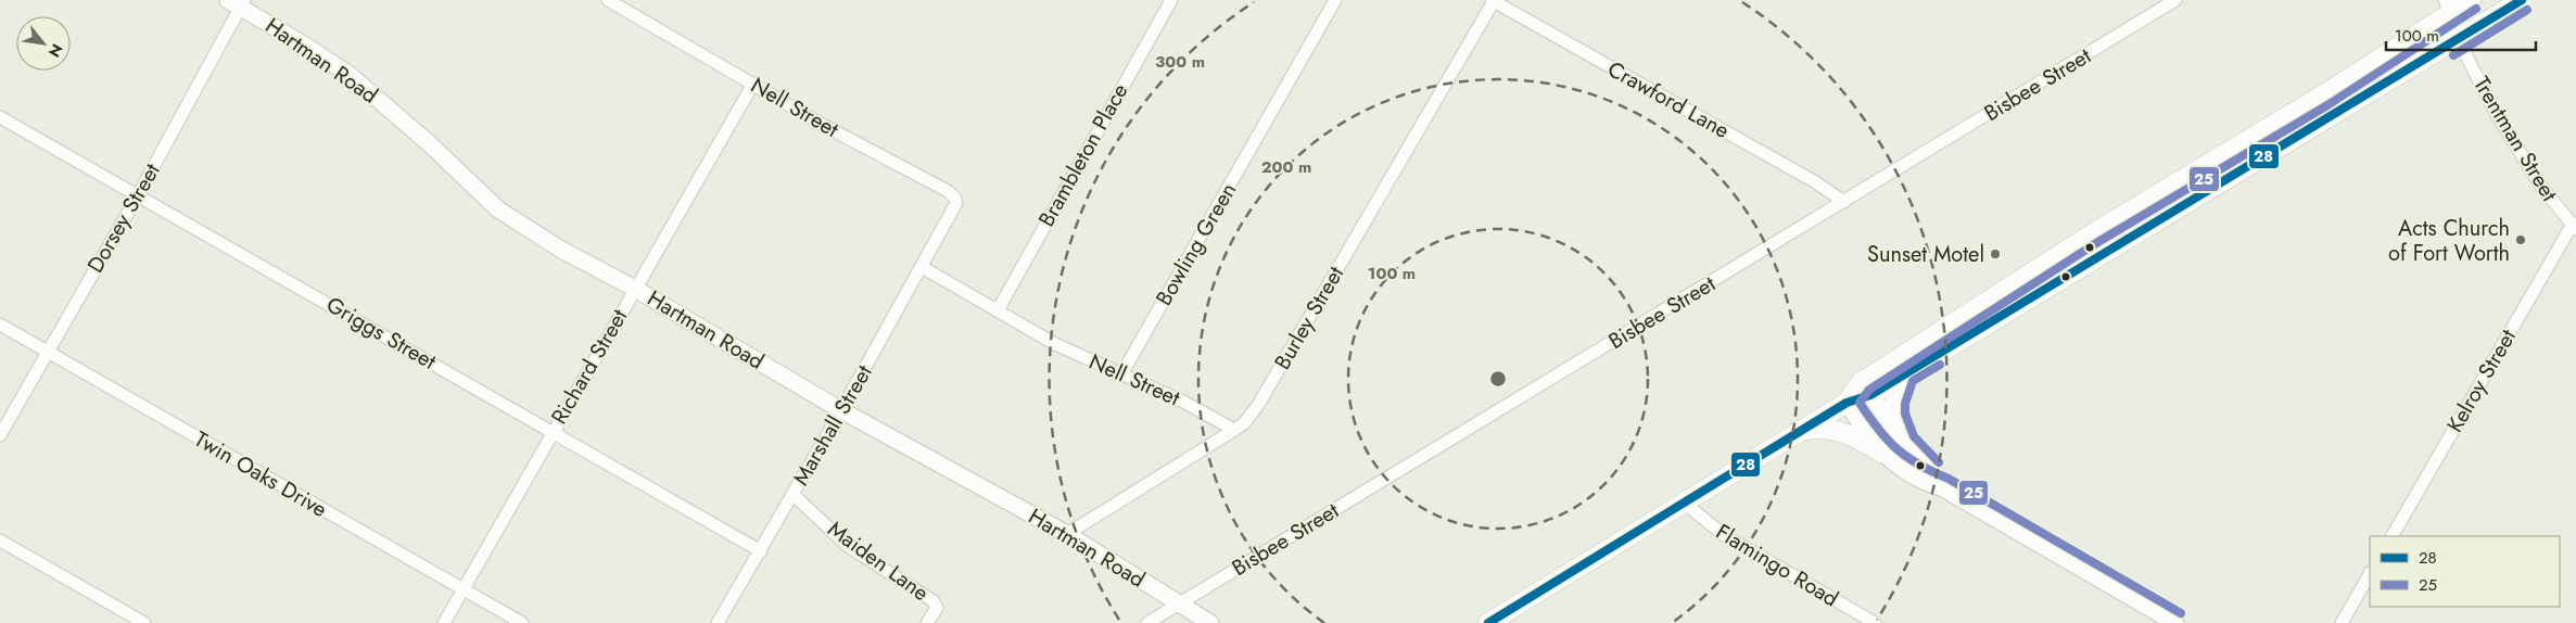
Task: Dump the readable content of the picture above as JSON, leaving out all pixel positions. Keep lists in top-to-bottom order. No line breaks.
{"streets":{"street":["Hartman Road","Bisbee Street","Crawford Lane","Nell Street","Trentman Street","Brambleton Place","Dorsey Street","Bowling Green","Burley Street","Griggs Street","Richard Street","Kelroy Street","Marshall Street","Twin Oaks Drive","Maiden Lane","Flamingo Road"]},"crossings":[["Hartman Road","Bisbee Street"],["Hartman Road","Dorsey Street"],["Hartman Road","Burley Street"],["Hartman Road","Richard Street"],["Hartman Road","Marshall Street"],["Bisbee Street","Crawford Lane"],["Crawford Lane","Burley Street"],["Nell Street","Brambleton Place"],["Nell Street","Bowling Green"],["Nell Street","Burley Street"],["Nell Street","Richard Street"],["Nell Street","Marshall Street"],["Trentman Street","Kelroy Street"],["Dorsey Street","Griggs Street"],["Dorsey Street","Twin Oaks Drive"],["Griggs Street","Richard Street"],["Griggs Street","Marshall Street"],["Richard Street","Twin Oaks Drive"],["Marshall Street","Maiden Lane"]],"places":["Acts Church of Fort Worth","Sunset Motel"],"lines":["transit line 28","transit line 25"],"legend":["28","25"],"scale_bar":"100 m","north":"bottom right","rings":["300 m","200 m","100 m"]}
